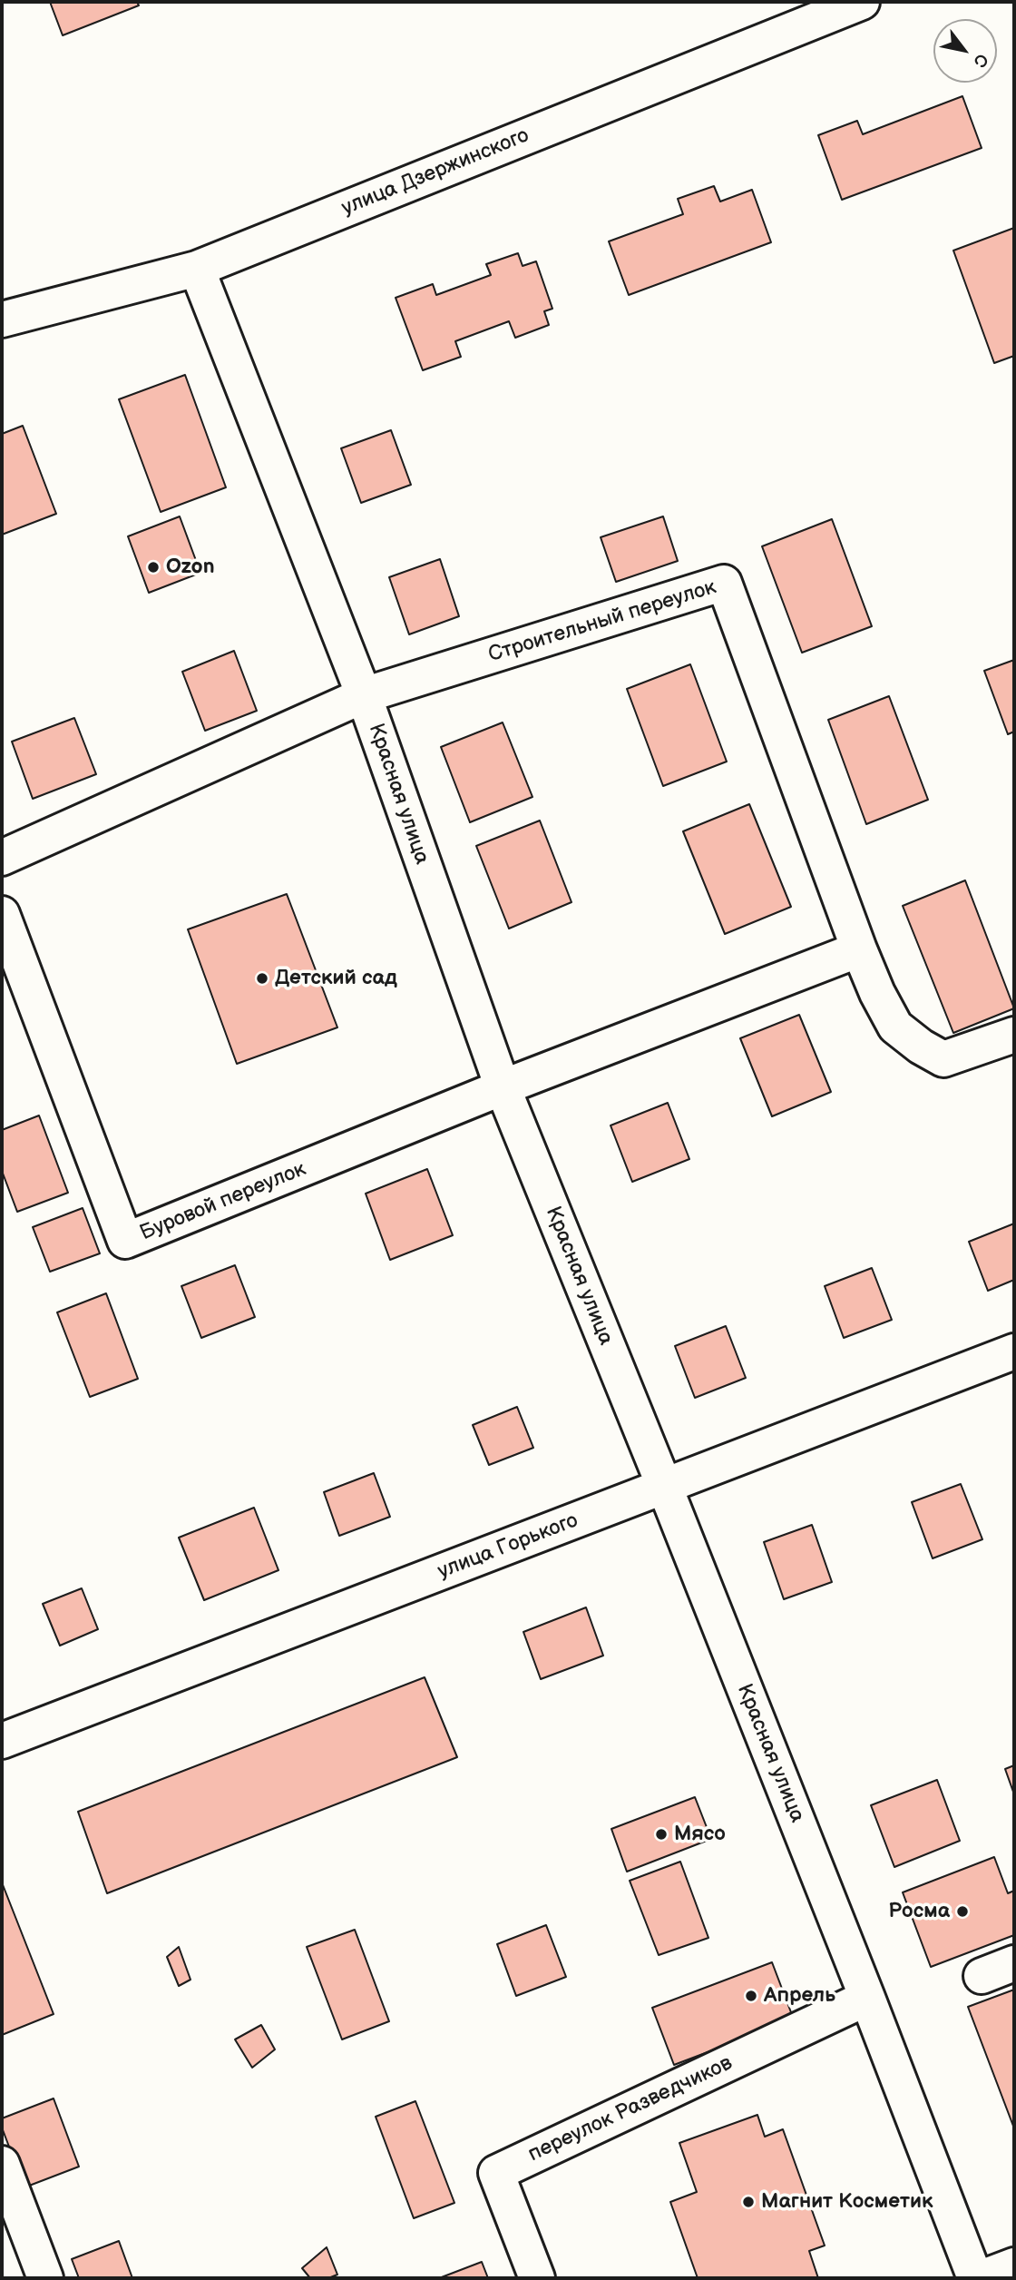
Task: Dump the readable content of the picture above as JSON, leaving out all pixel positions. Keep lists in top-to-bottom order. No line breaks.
{"streets":{"street":["улица Дзержинского","Строительный переулок","Красная улица","Буровой переулок","улица Горького","переулок Разведчиков"]},"crossings":[["улица Дзержинского","Красная улица"],["Строительный переулок","Красная улица"],["Красная улица","Буровой переулок"],["Красная улица","улица Горького"],["Красная улица","переулок Разведчиков"]],"places":["Ozon","Детский сад","Мясо","Росма","Апрель","Магнит Косметик"],"north":"bottom right"}
